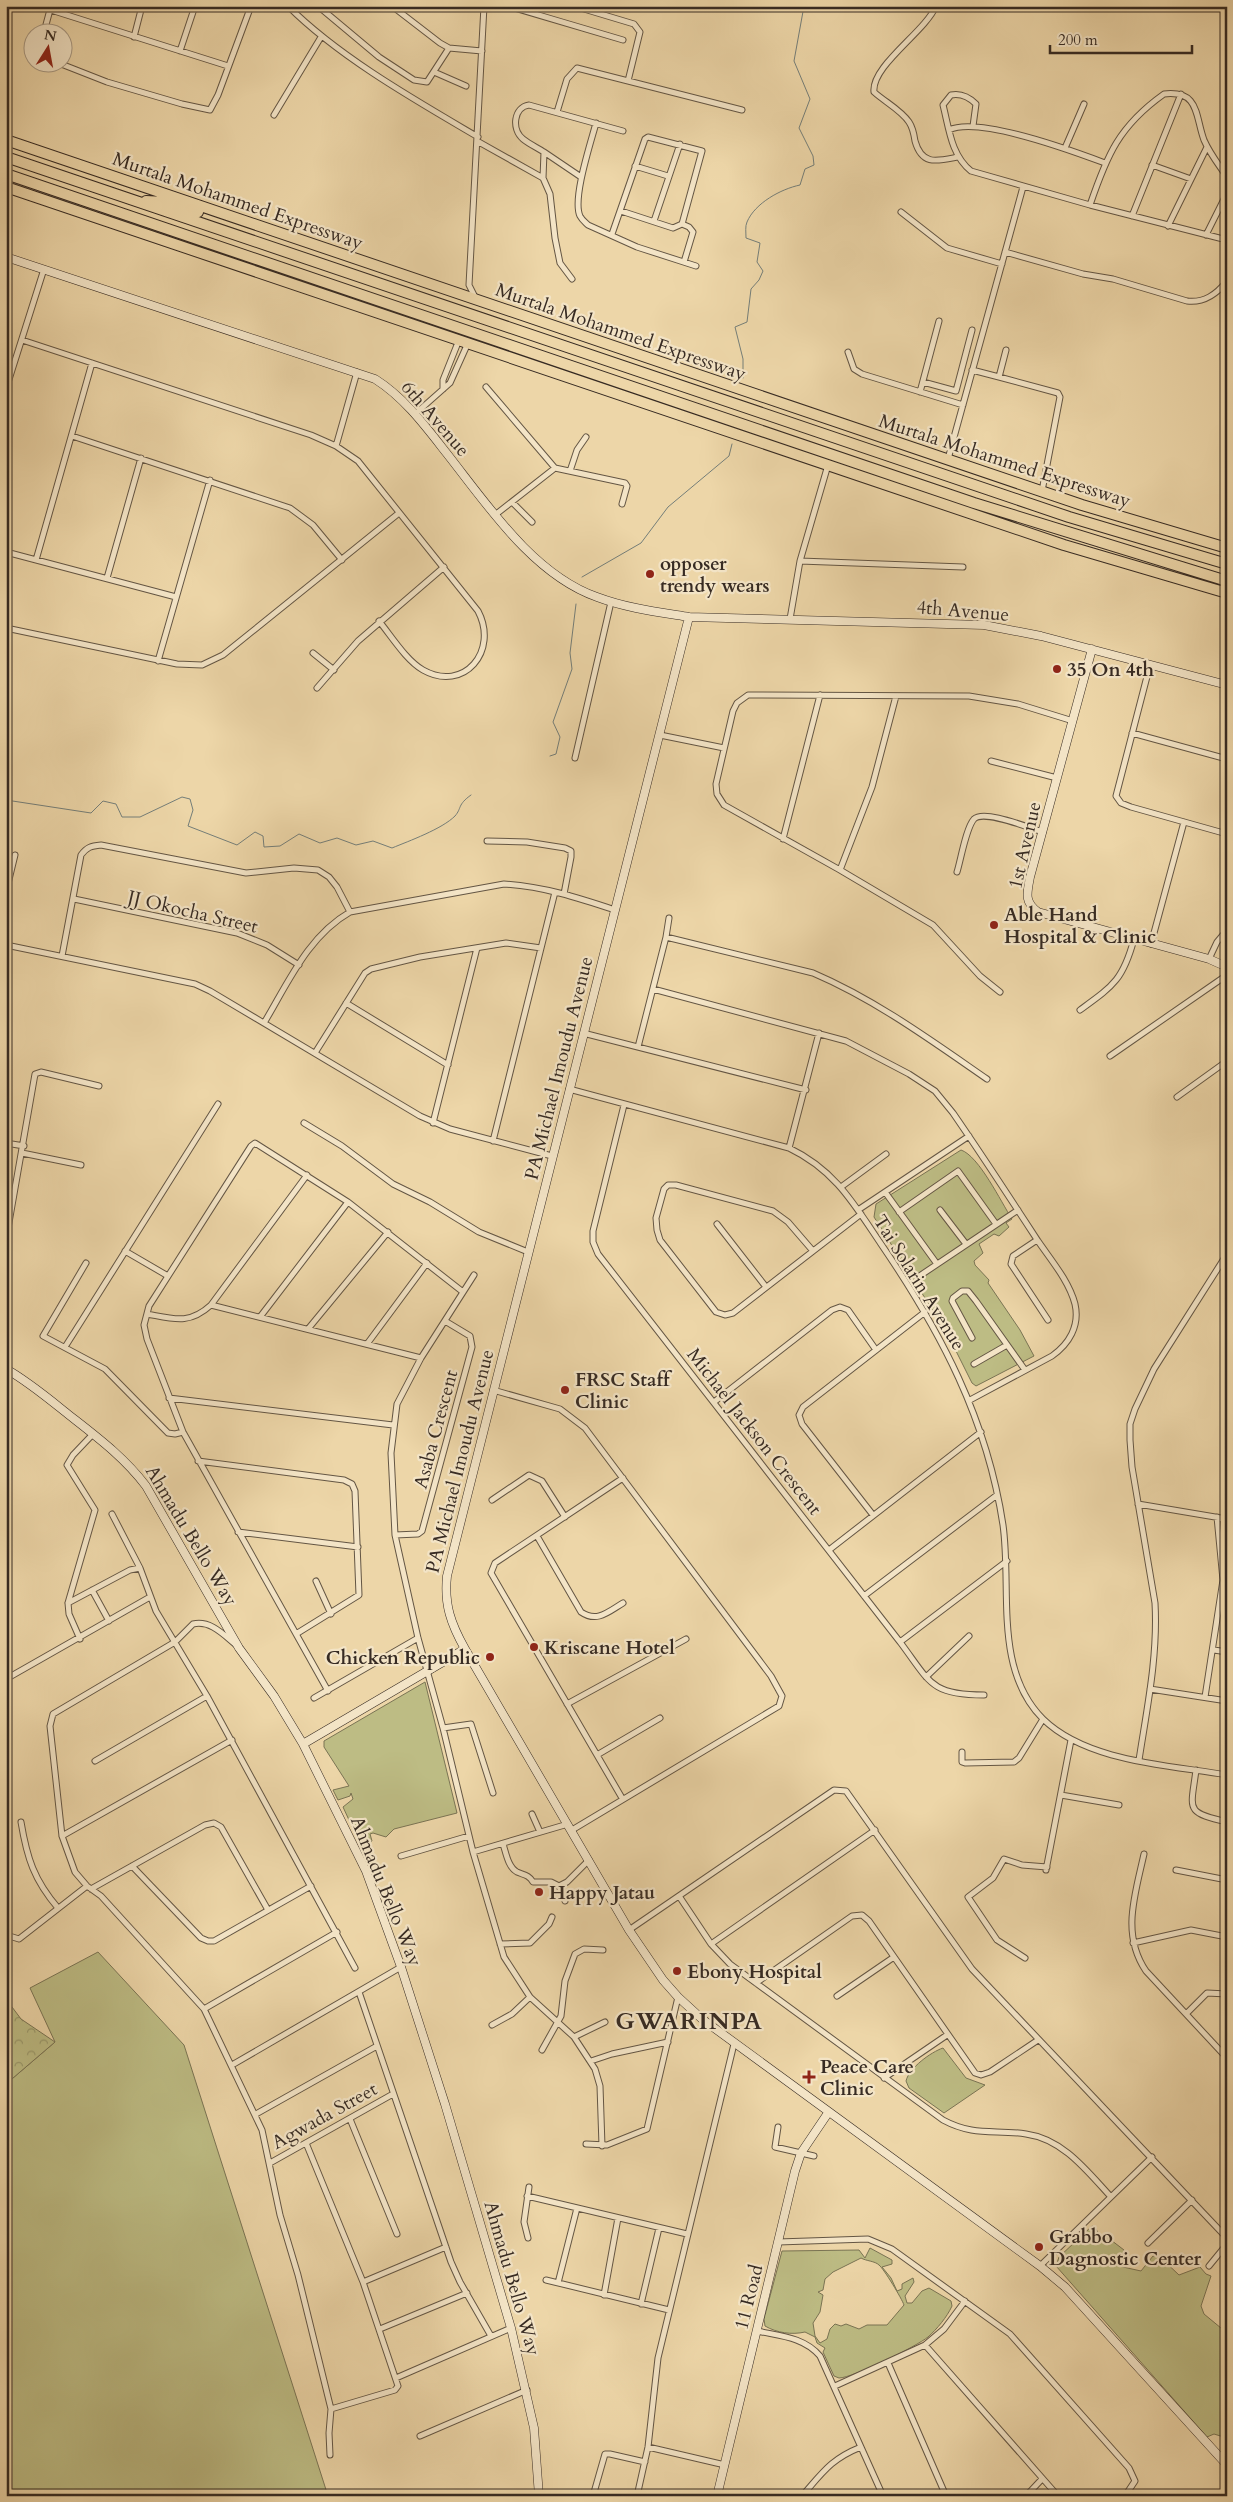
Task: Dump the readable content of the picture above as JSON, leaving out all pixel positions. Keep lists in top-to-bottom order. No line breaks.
{"streets":{"highway":["Murtala Mohammed Expressway"],"street":["6th Avenue","4th Avenue","1st Avenue","JJ Okocha Street","PA Michael Imoudu Avenue","Tai Solarin Avenue","Asaba Crescent","Michael Jackson Crescent","Ahmadu Bello Way","Agwada Street","11 Road"]},"crossings":[["6th Avenue","4th Avenue"],["6th Avenue","PA Michael Imoudu Avenue"],["4th Avenue","1st Avenue"],["4th Avenue","PA Michael Imoudu Avenue"],["PA Michael Imoudu Avenue","Tai Solarin Avenue"],["PA Michael Imoudu Avenue","11 Road"],["Tai Solarin Avenue","Michael Jackson Crescent"]],"districts":["GWARINPA"],"places":{"other":["opposer trendy wears","35 On 4th","Able Hand Hospital & Clinic","FRSC Staff Clinic","Kriscane Hotel","Chicken Republic","Happy Jatau","Ebony Hospital","Grabbo Dagnostic Center"],"health":["Peace Care Clinic"]},"scale_bar":"200 m","north":"top"}
